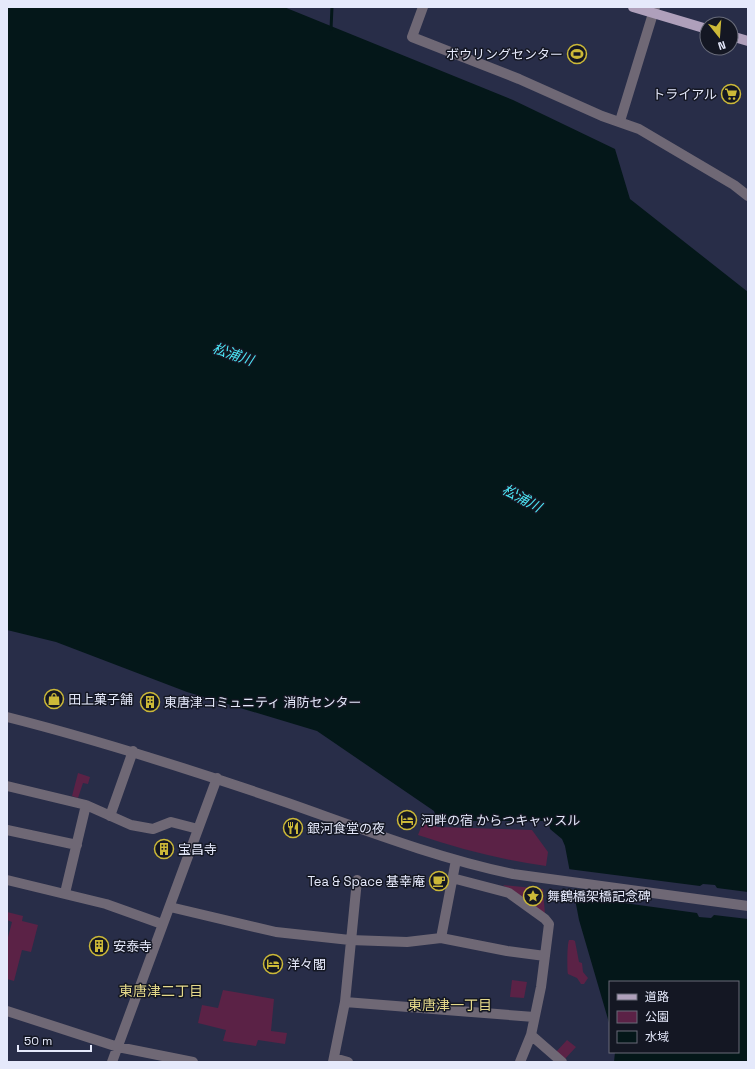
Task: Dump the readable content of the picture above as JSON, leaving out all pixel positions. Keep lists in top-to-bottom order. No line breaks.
{"districts":["東唐津二丁目","東唐津一丁目"],"water":["松浦川"],"places":{"sports":["ボウリングセンター"],"supermarket":["トライアル"],"shop":["田上菓子舗"],"building":["東唐津コミュニティ 消防センター","宝昌寺","安泰寺"],"hotel":["河畔の宿 からつキャッスル","洋々閣"],"restaurant":["銀河食堂の夜"],"cafe":["Tea & Space 基幸庵"],"place":["舞鶴橋架橋記念碑"]},"legend":["道路","公園","水域"],"scale_bar":"50 m","north":"bottom"}
